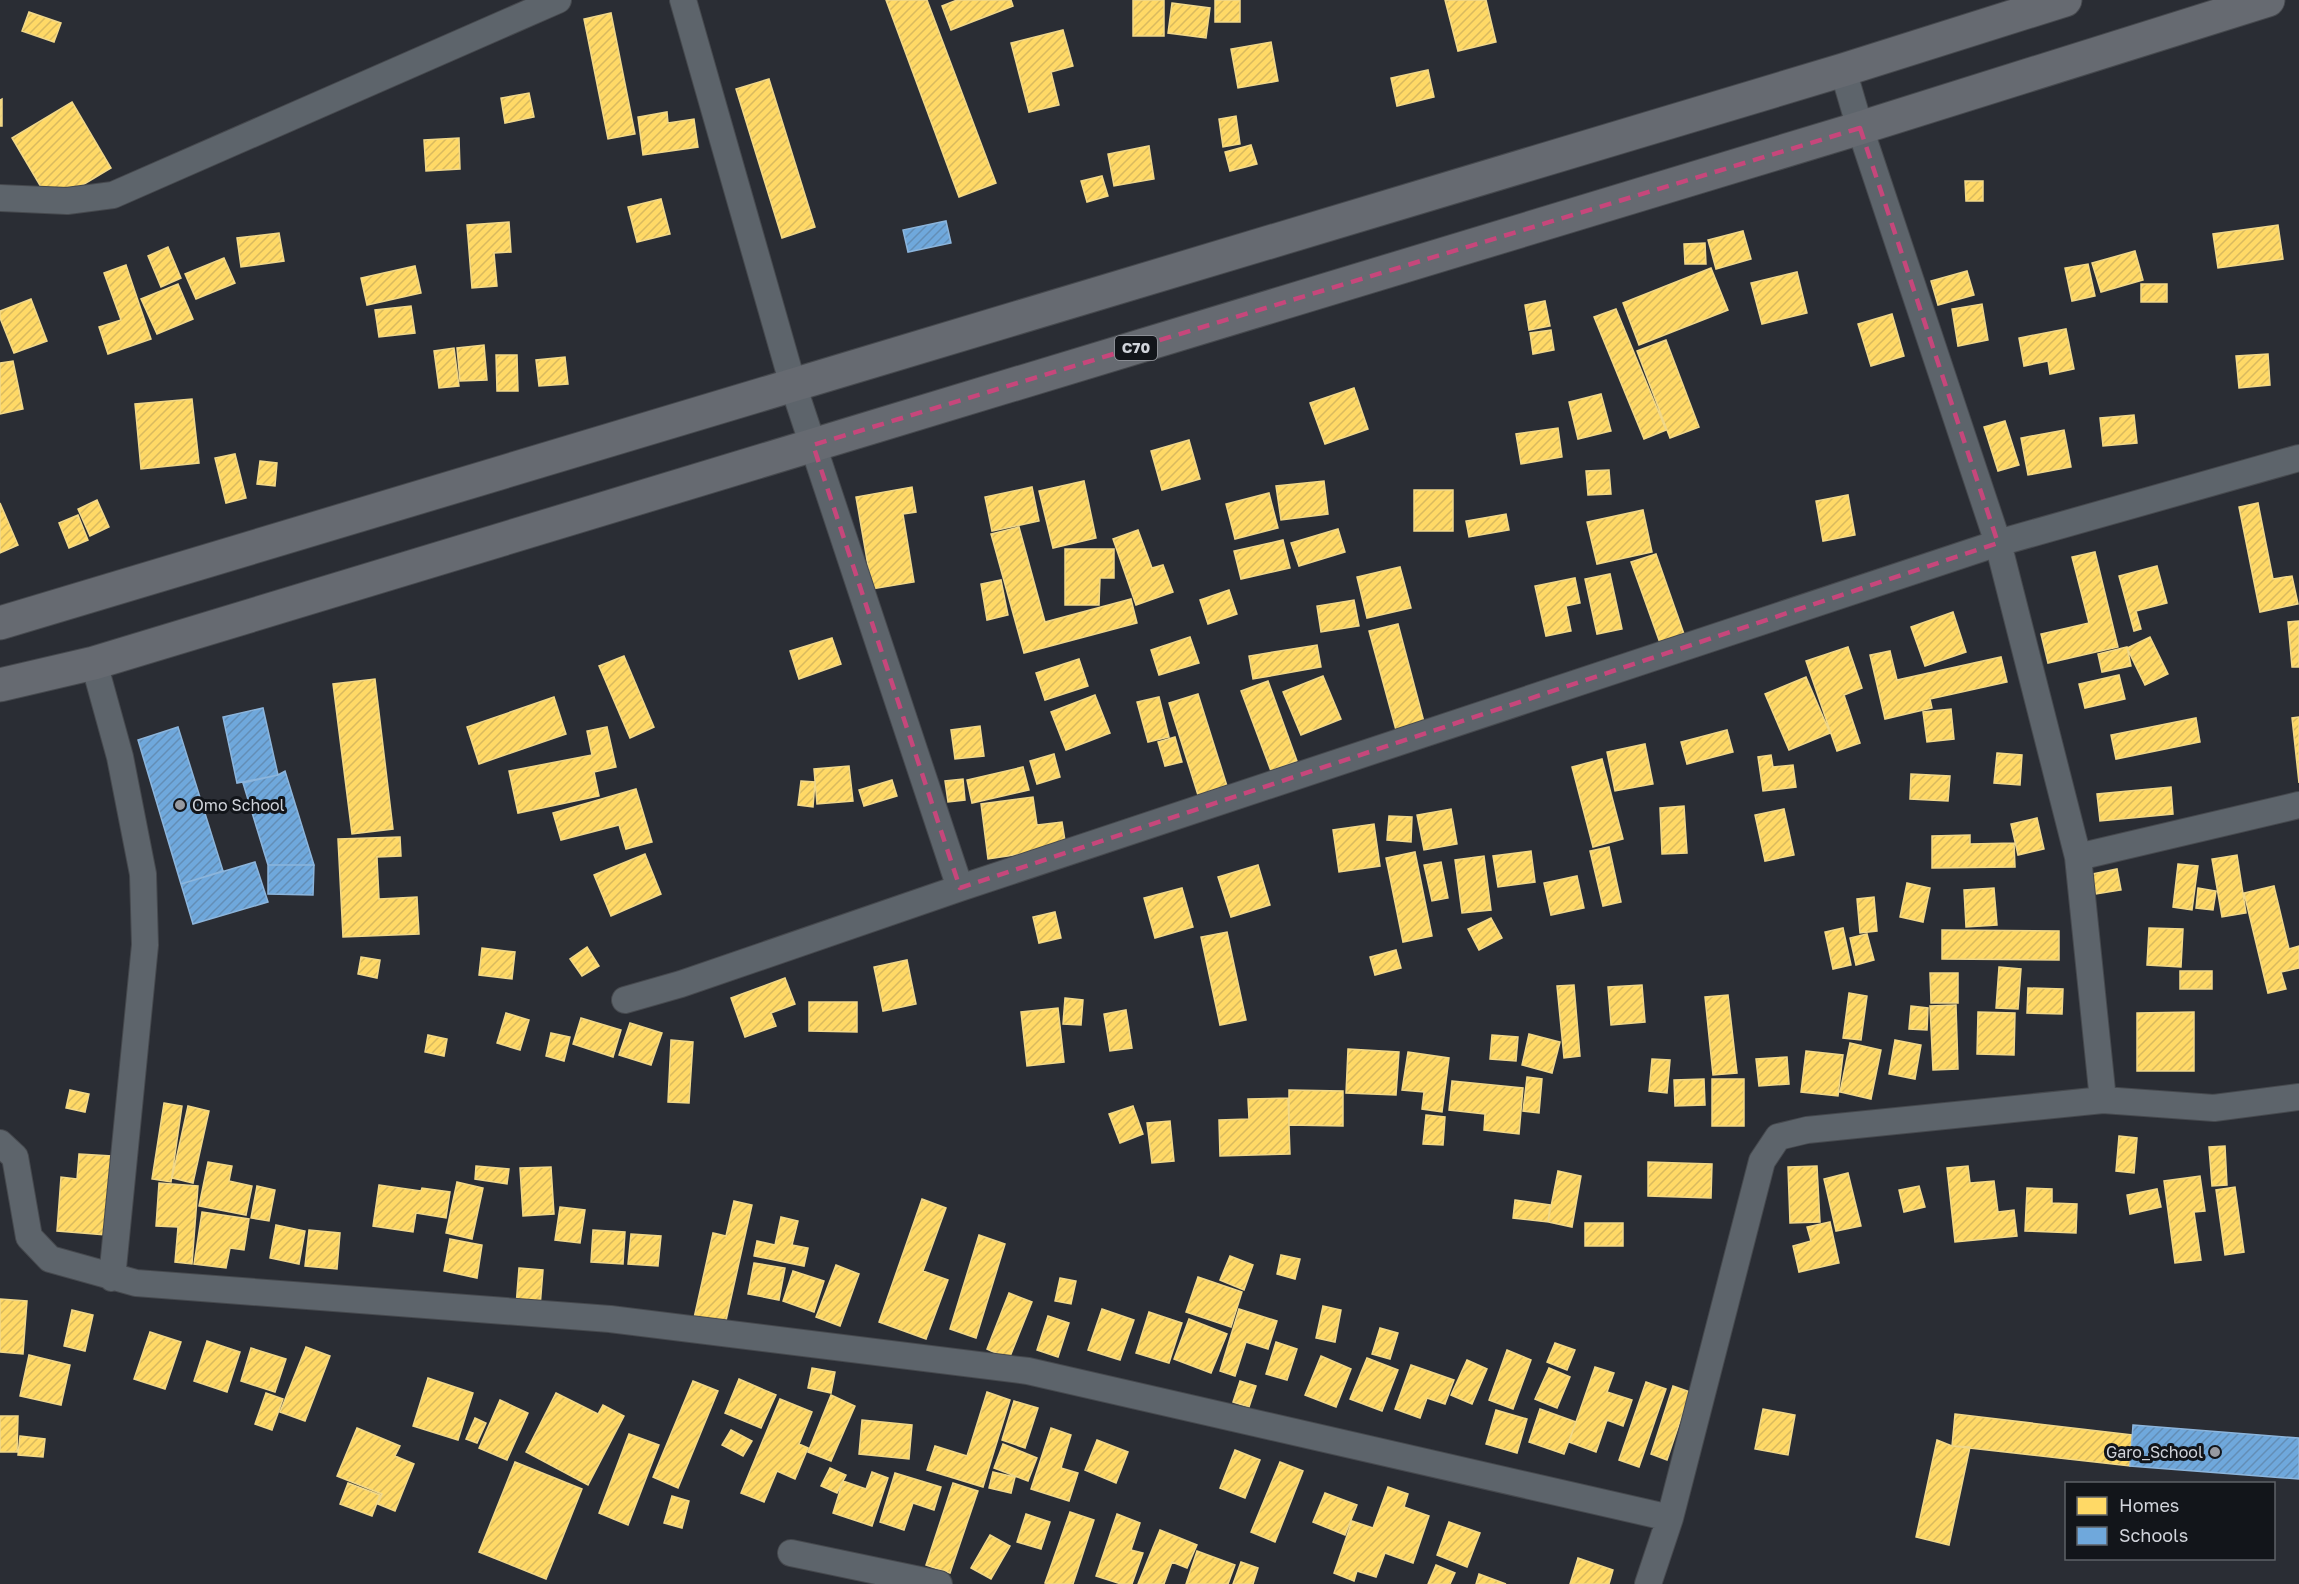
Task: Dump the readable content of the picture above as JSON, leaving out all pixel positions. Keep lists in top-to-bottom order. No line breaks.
{"streets":{"highway":["C70"]},"places":["Omo School","Garo_School"],"legend":["Homes","Schools"]}
